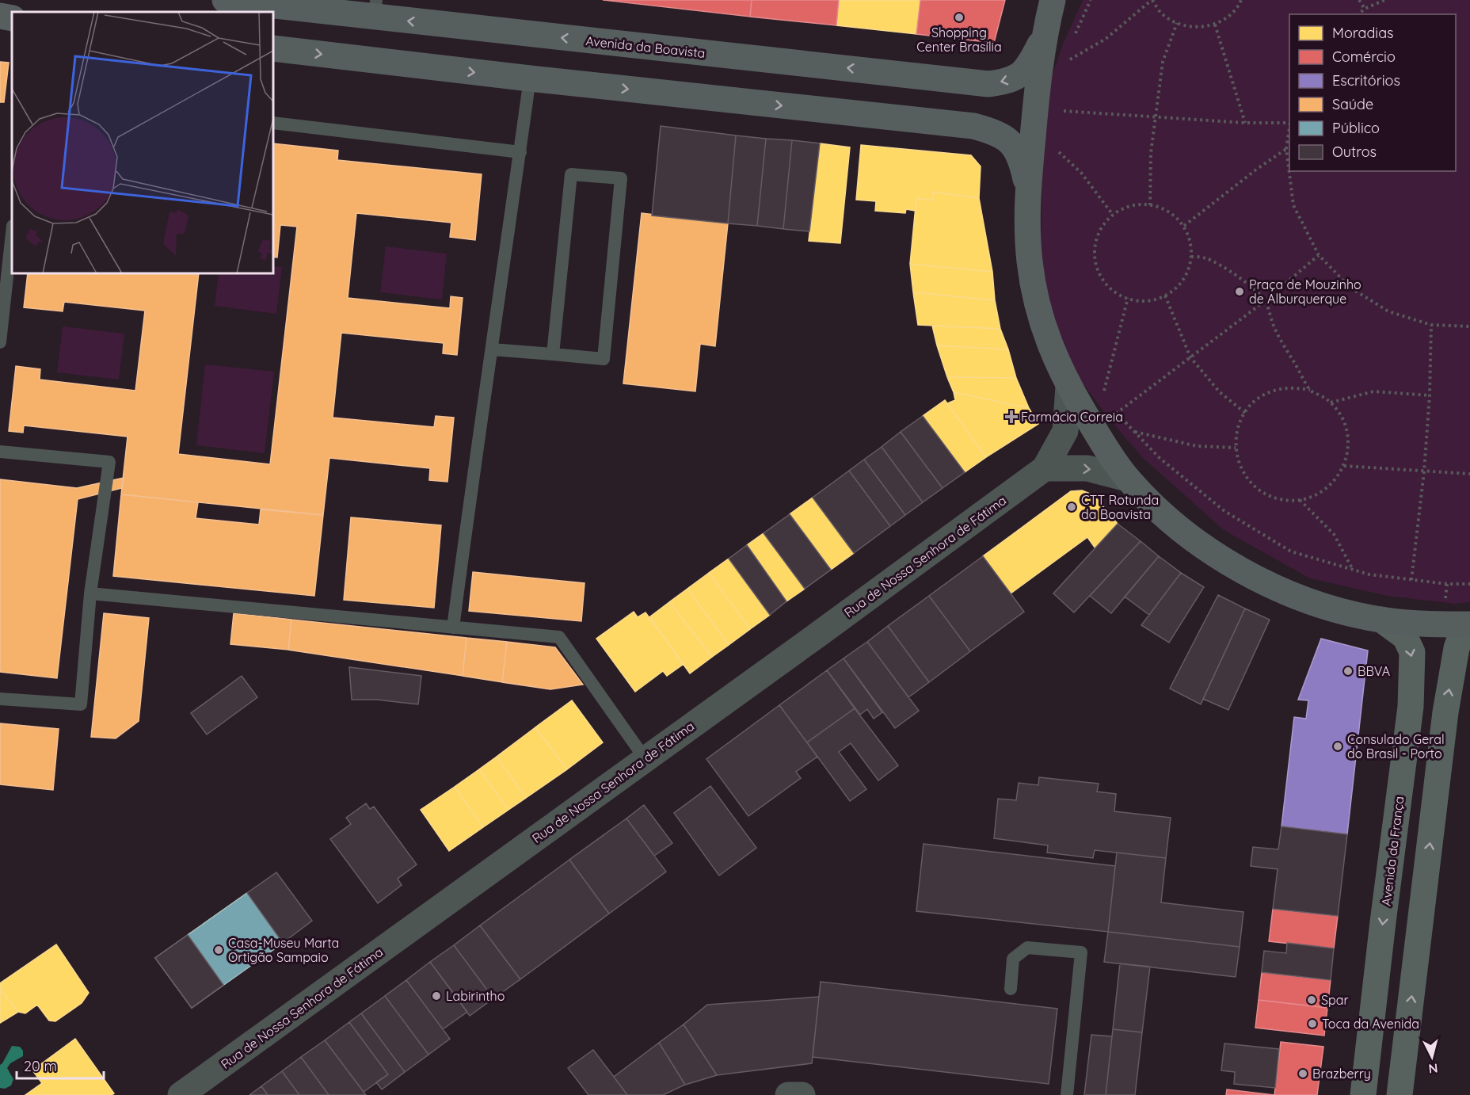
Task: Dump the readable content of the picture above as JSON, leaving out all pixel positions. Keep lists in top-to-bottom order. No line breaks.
{"streets":{"main road":["Avenida da Boavista","Avenida da França"],"street":["Rua de Nossa Senhora de Fátima"]},"places":{"other":["Shopping Center Brasília","Praça de Mouzinho de Alburquerque","CTT Rotunda da Boavista","BBVA","Consulado Geral do Brasil - Porto","Casa-Museu Marta Ortigão Sampaio","Labirintho","Spar","Toca da Avenida","Brazberry"],"health":["Farmácia Correia"]},"legend":["Moradias","Comércio","Escritórios","Saúde","Público","Outros"],"scale_bar":"20 m","north":"bottom"}
